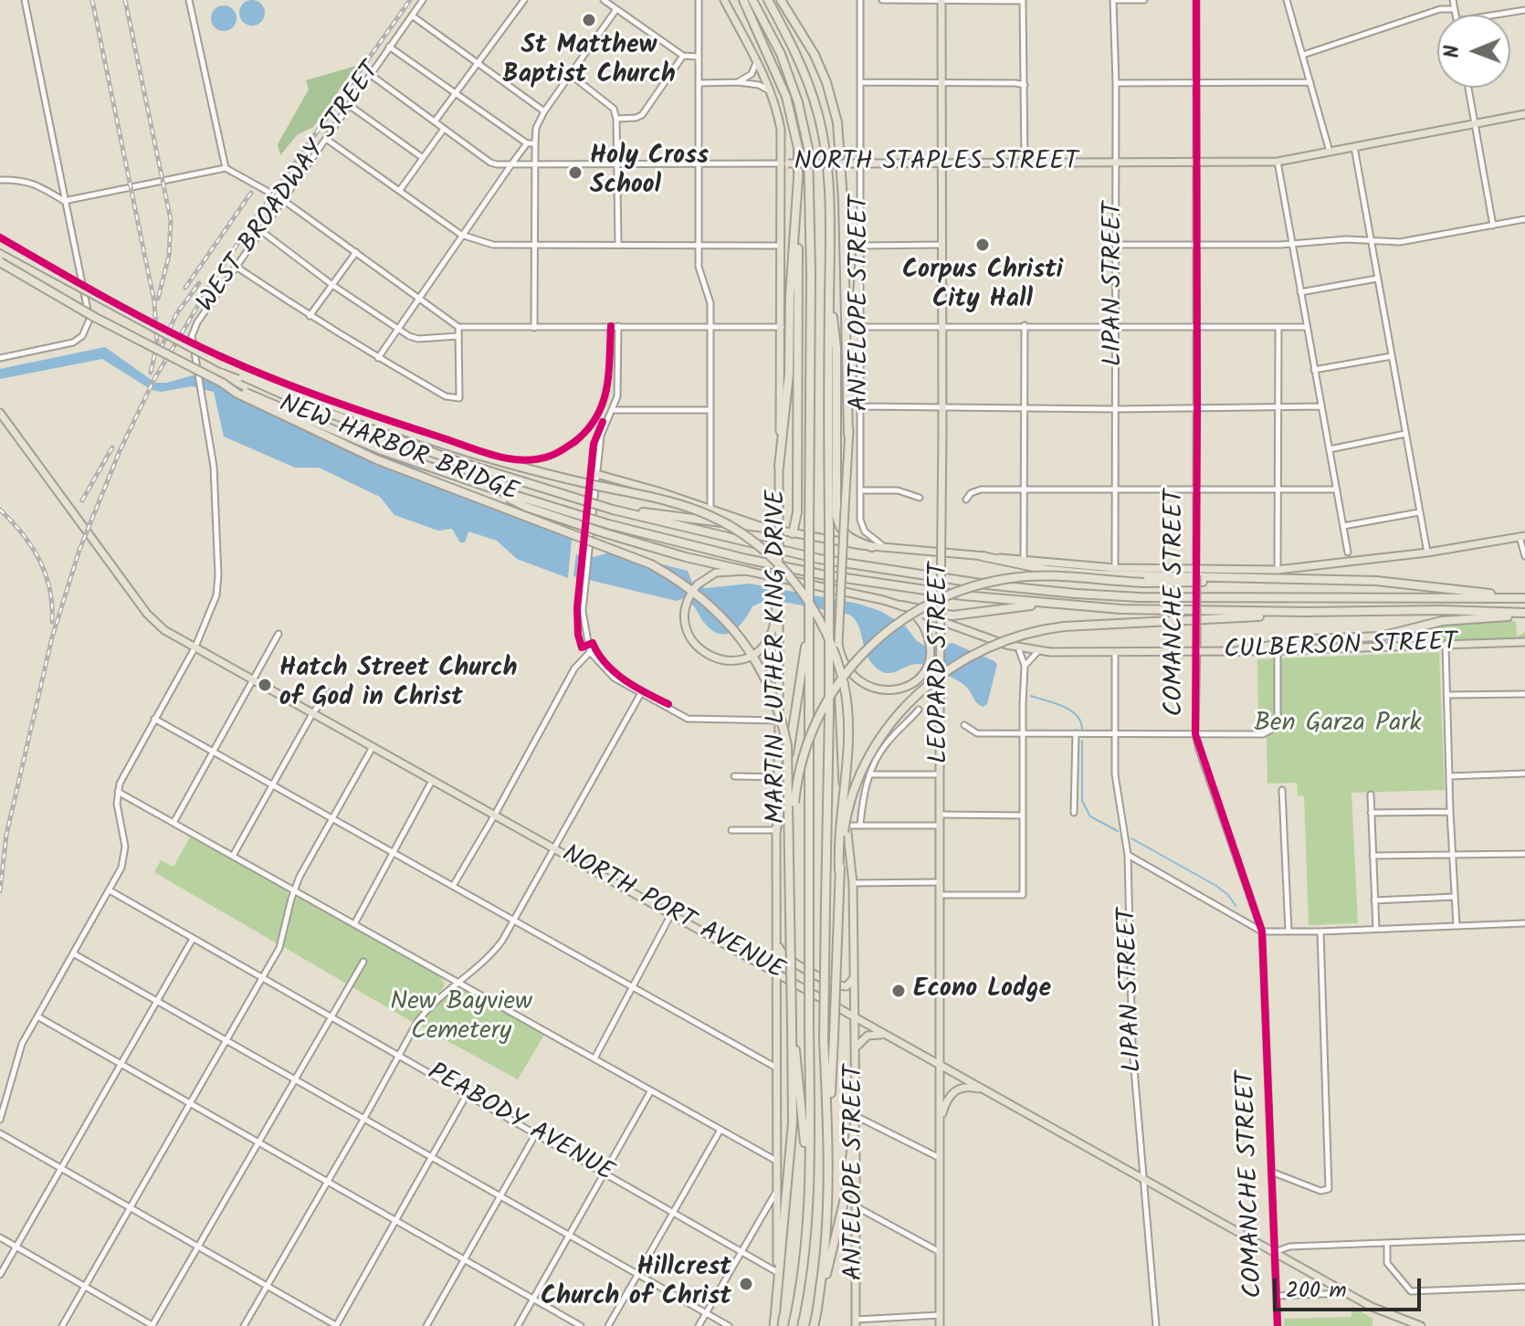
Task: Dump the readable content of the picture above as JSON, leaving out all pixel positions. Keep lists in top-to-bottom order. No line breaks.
{"streets":{"highway":["NEW HARBOR BRIDGE"],"main road":["NORTH STAPLES STREET","ANTELOPE STREET","CULBERSON STREET","MARTIN LUTHER KING DRIVE","LEOPARD STREET","NORTH PORT AVENUE"],"street":["WEST BROADWAY STREET","LIPAN STREET","COMANCHE STREET","PEABODY AVENUE"]},"crossings":[["NORTH STAPLES STREET","WEST BROADWAY STREET"],["NORTH STAPLES STREET","LIPAN STREET"],["NORTH STAPLES STREET","ANTELOPE STREET"],["NORTH STAPLES STREET","COMANCHE STREET"],["NORTH STAPLES STREET","MARTIN LUTHER KING DRIVE"],["NORTH STAPLES STREET","LEOPARD STREET"],["WEST BROADWAY STREET","NORTH PORT AVENUE"],["WEST BROADWAY STREET","PEABODY AVENUE"],["LIPAN STREET","CULBERSON STREET"],["LIPAN STREET","NORTH PORT AVENUE"],["ANTELOPE STREET","NORTH PORT AVENUE"],["COMANCHE STREET","CULBERSON STREET"],["COMANCHE STREET","NORTH PORT AVENUE"],["MARTIN LUTHER KING DRIVE","NORTH PORT AVENUE"],["MARTIN LUTHER KING DRIVE","PEABODY AVENUE"],["LEOPARD STREET","NORTH PORT AVENUE"]],"parks":["Ben Garza Park","New Bayview Cemetery"],"places":["St Matthew Baptist Church","Holy Cross School","Corpus Christi City Hall","Hatch Street Church of God in Christ","Econo Lodge","Hillcrest Church of Christ"],"scale_bar":"200 m","north":"left"}
